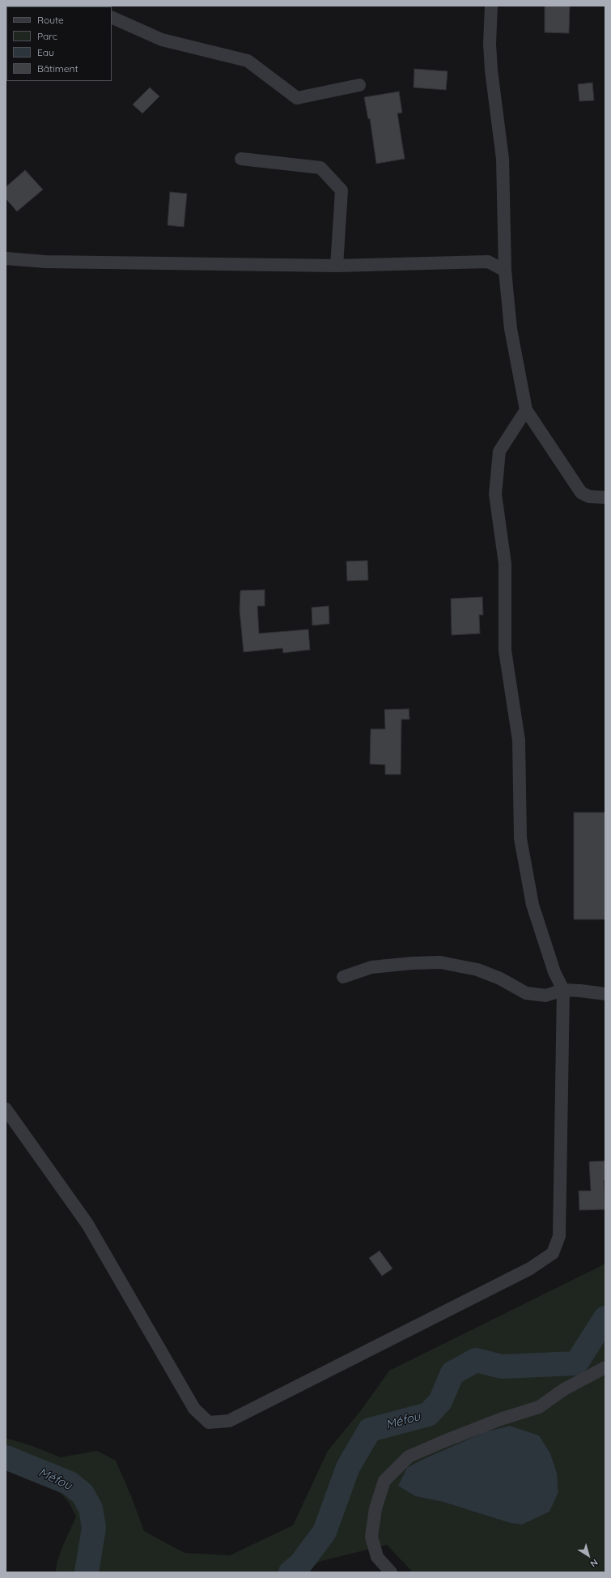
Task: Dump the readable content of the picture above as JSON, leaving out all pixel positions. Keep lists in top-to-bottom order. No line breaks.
{"water":["Méfou"],"legend":["Route","Parc","Eau","Bâtiment"],"north":"bottom right"}
